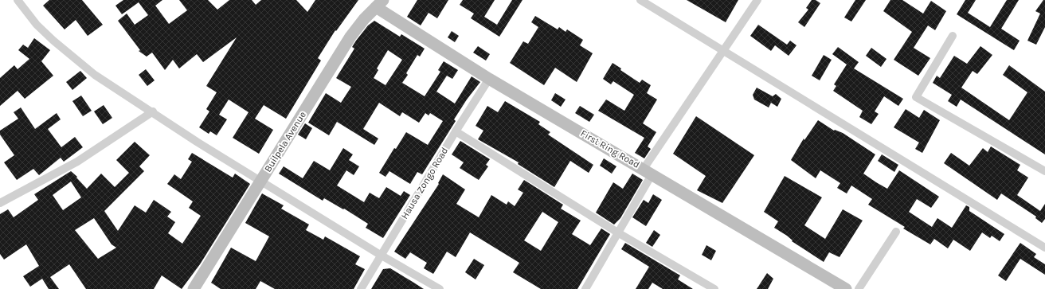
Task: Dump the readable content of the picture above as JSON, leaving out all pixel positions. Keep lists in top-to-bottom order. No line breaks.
{"streets":{"street":["Builpela Avenue","First Ring Road","Hausa Zongo Road"]},"crossings":[["Builpela Avenue","First Ring Road"],["First Ring Road","Hausa Zongo Road"]]}
